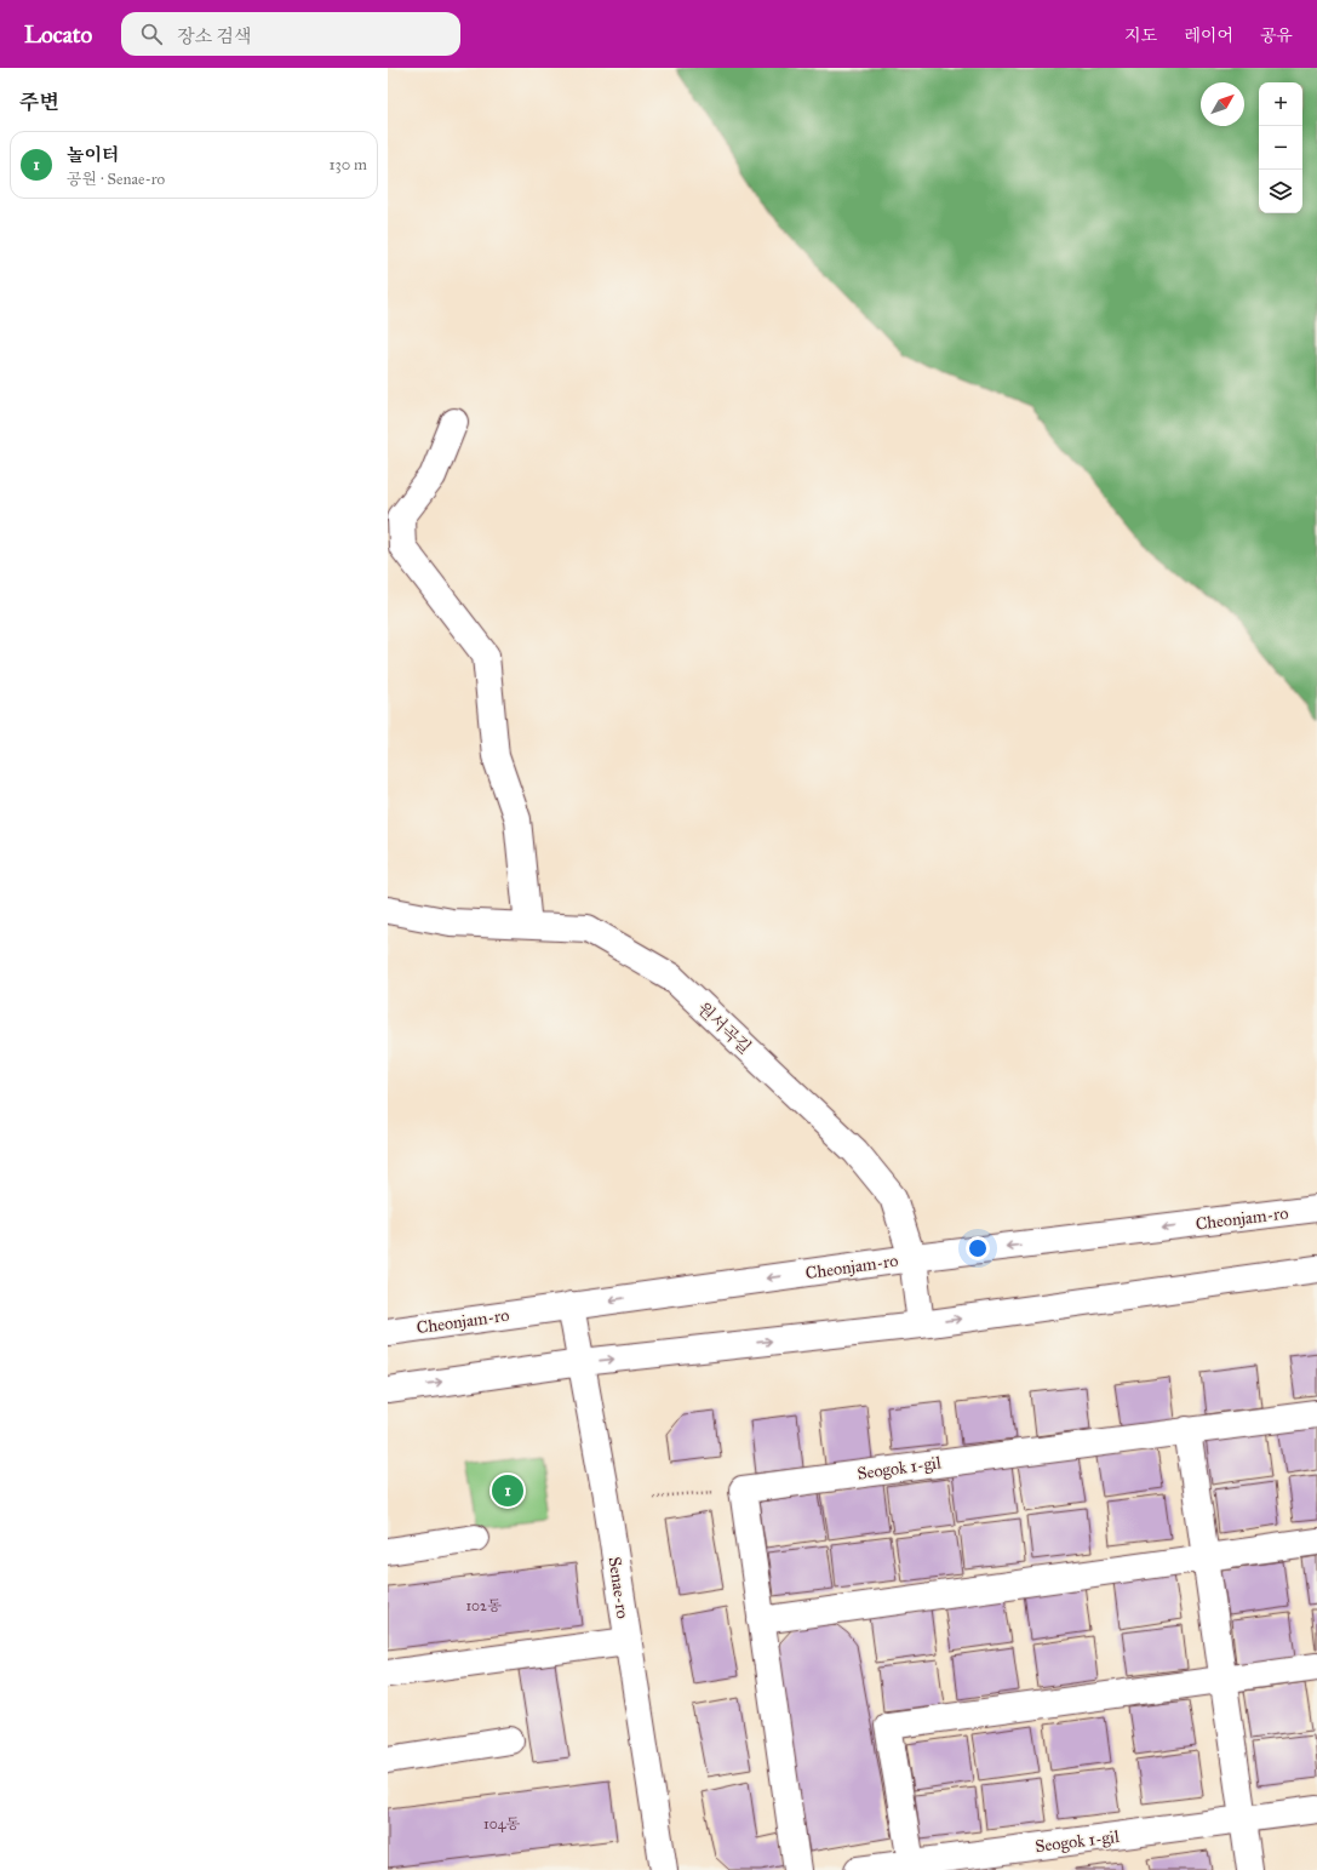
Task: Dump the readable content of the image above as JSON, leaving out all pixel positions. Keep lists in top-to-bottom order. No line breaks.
{"streets":{"street":["원서곡길","Cheonjam-ro","Seogok 1-gil","Senae-ro"]},"crossings":[["원서곡길","Cheonjam-ro"],["Cheonjam-ro","Senae-ro"]],"house_numbers":["102동","104동"],"north":"top right","page":{"header":"Locato","search":"장소 검색","nav":["지도","레이어","공유"],"heading":"주변","map_buttons":["+","−"],"list":[{"mark":"1","name":"놀이터","note":"공원 · Senae-ro","value":"130 m"}],"pins":"1"}}
